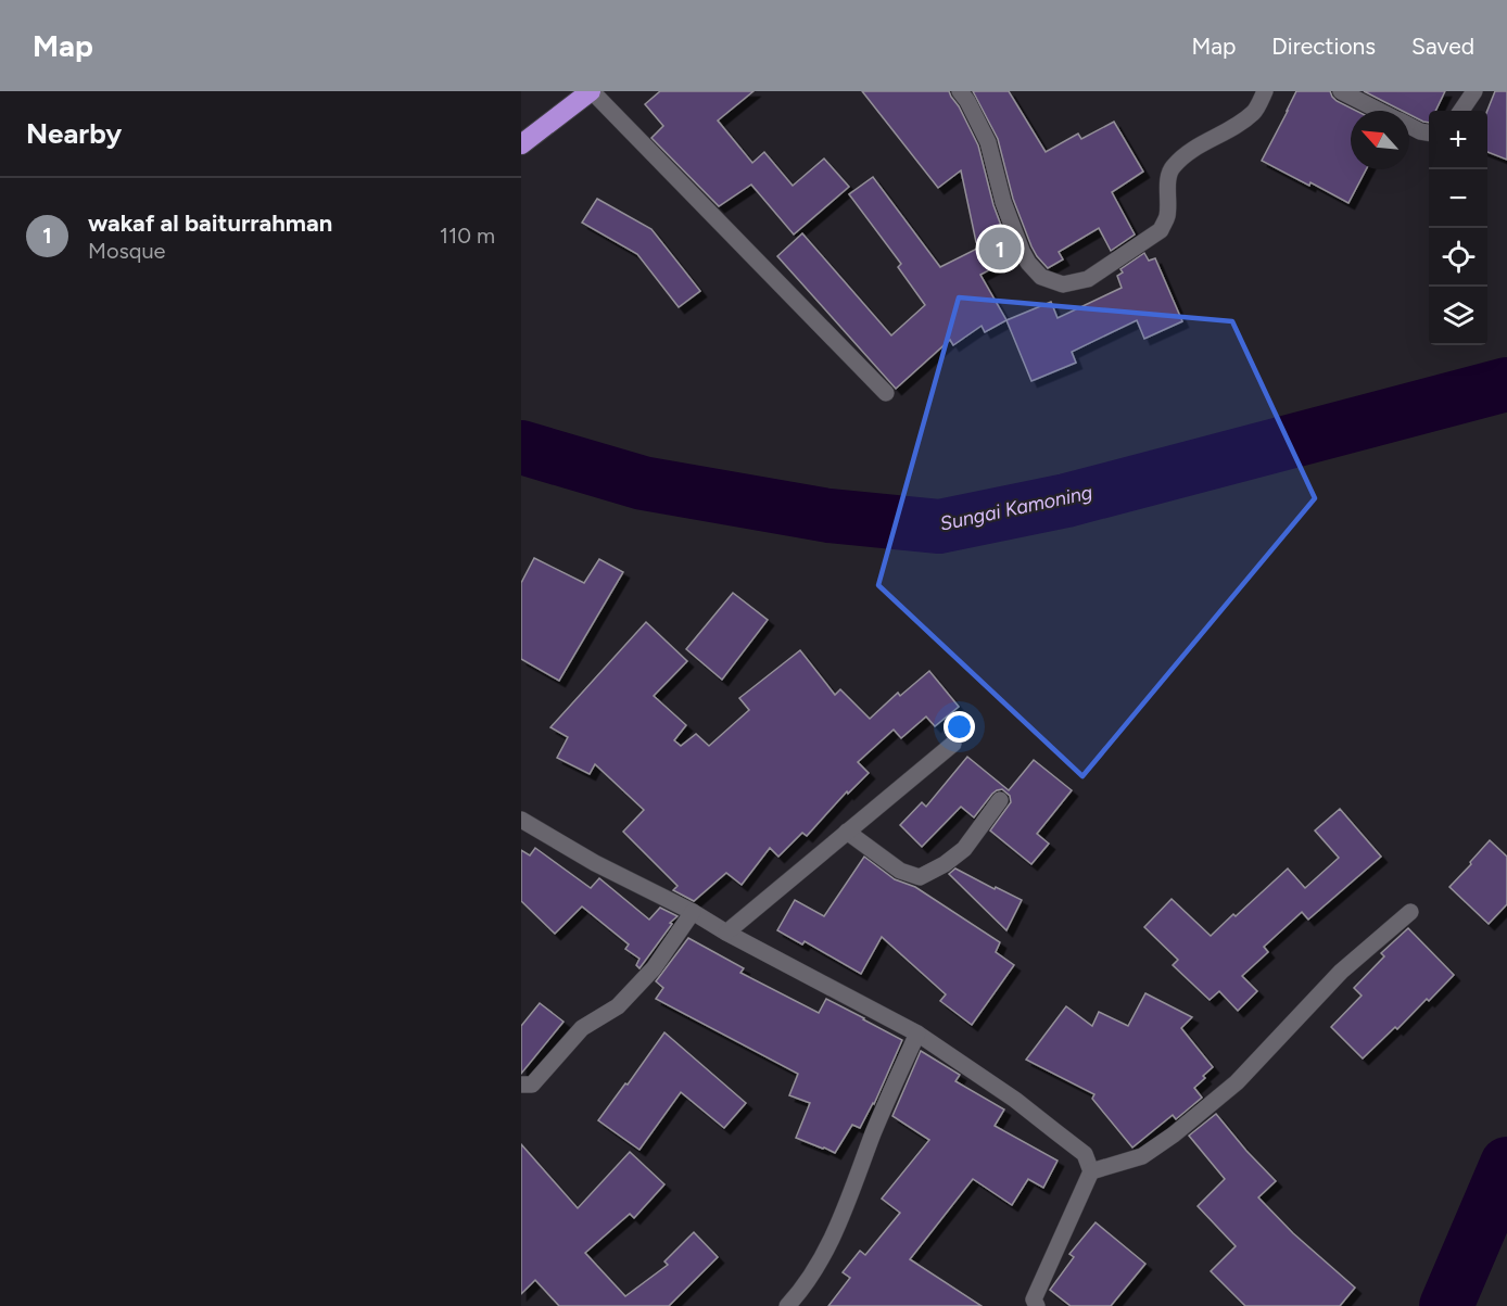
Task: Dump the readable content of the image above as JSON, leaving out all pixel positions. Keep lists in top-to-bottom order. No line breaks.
{"water":["Sungai Kamoning"],"north":"top left","page":{"header":"Map","nav":["Map","Directions","Saved"],"heading":"Nearby","map_buttons":["+","−"],"list":[{"mark":"1","name":"wakaf al baiturrahman","note":"Mosque","value":"110 m"}],"pins":"1"}}
